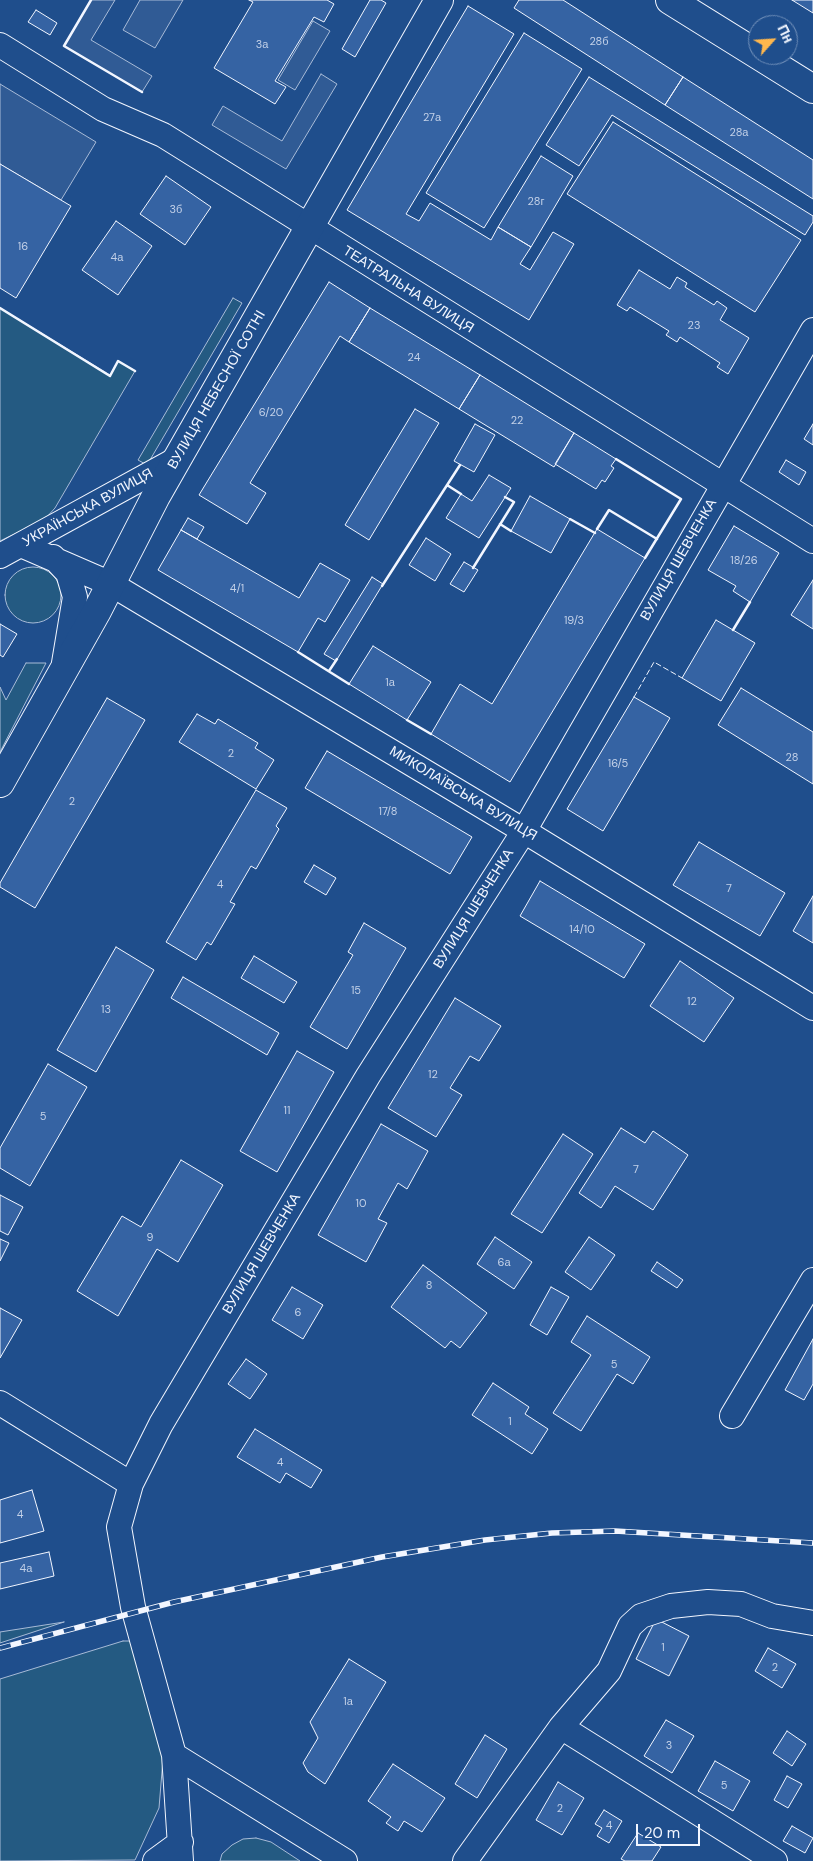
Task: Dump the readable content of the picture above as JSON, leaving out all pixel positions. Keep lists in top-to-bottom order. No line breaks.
{"streets":{"highway":["ВУЛИЦЯ НЕБЕСНОЇ СОТНІ"],"street":["ТЕАТРАЛЬНА ВУЛИЦЯ","УКРАЇНСЬКА ВУЛИЦЯ","ВУЛИЦЯ ШЕВЧЕНКА","МИКОЛАЇВСЬКА ВУЛИЦЯ"]},"crossings":[["ТЕАТРАЛЬНА ВУЛИЦЯ","ВУЛИЦЯ НЕБЕСНОЇ СОТНІ"],["ТЕАТРАЛЬНА ВУЛИЦЯ","ВУЛИЦЯ ШЕВЧЕНКА"],["ВУЛИЦЯ НЕБЕСНОЇ СОТНІ","УКРАЇНСЬКА ВУЛИЦЯ"],["ВУЛИЦЯ НЕБЕСНОЇ СОТНІ","МИКОЛАЇВСЬКА ВУЛИЦЯ"],["УКРАЇНСЬКА ВУЛИЦЯ","МИКОЛАЇВСЬКА ВУЛИЦЯ"],["ВУЛИЦЯ ШЕВЧЕНКА","МИКОЛАЇВСЬКА ВУЛИЦЯ"]],"house_numbers":["28б","3а","27а","28а","28г","3б","16","4а","23","24","6/20","22","18/26","4/1","19/3","1а","2","28","16/5","2","17/8","4","7","14/10","15","12","13","12","11","5","7","10","9","6а","8","6","5","1","4","4","4а","1","2","1а","3","5","2","4"],"scale_bar":"20 m","north":"top right"}
